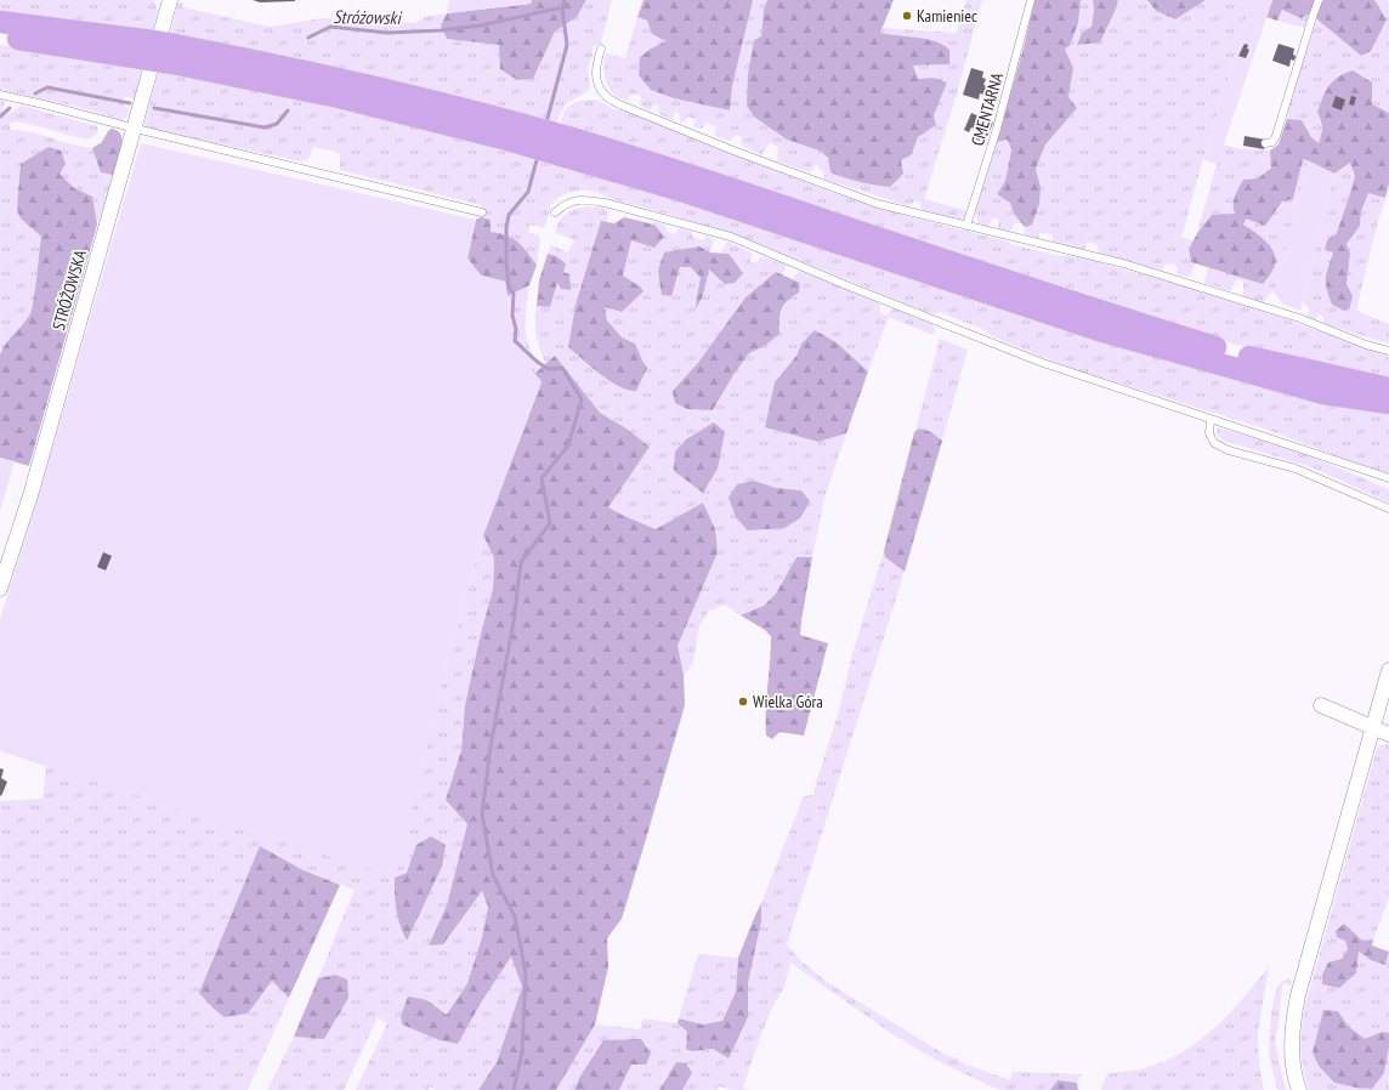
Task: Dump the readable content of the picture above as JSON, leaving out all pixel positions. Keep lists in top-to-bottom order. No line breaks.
{"streets":{"street":["STRÓŻOWSKA"],"lane":["CMENTARNA"]},"water":["Stróżowski"],"places":["Kamieniec","Wielka Góra"]}
